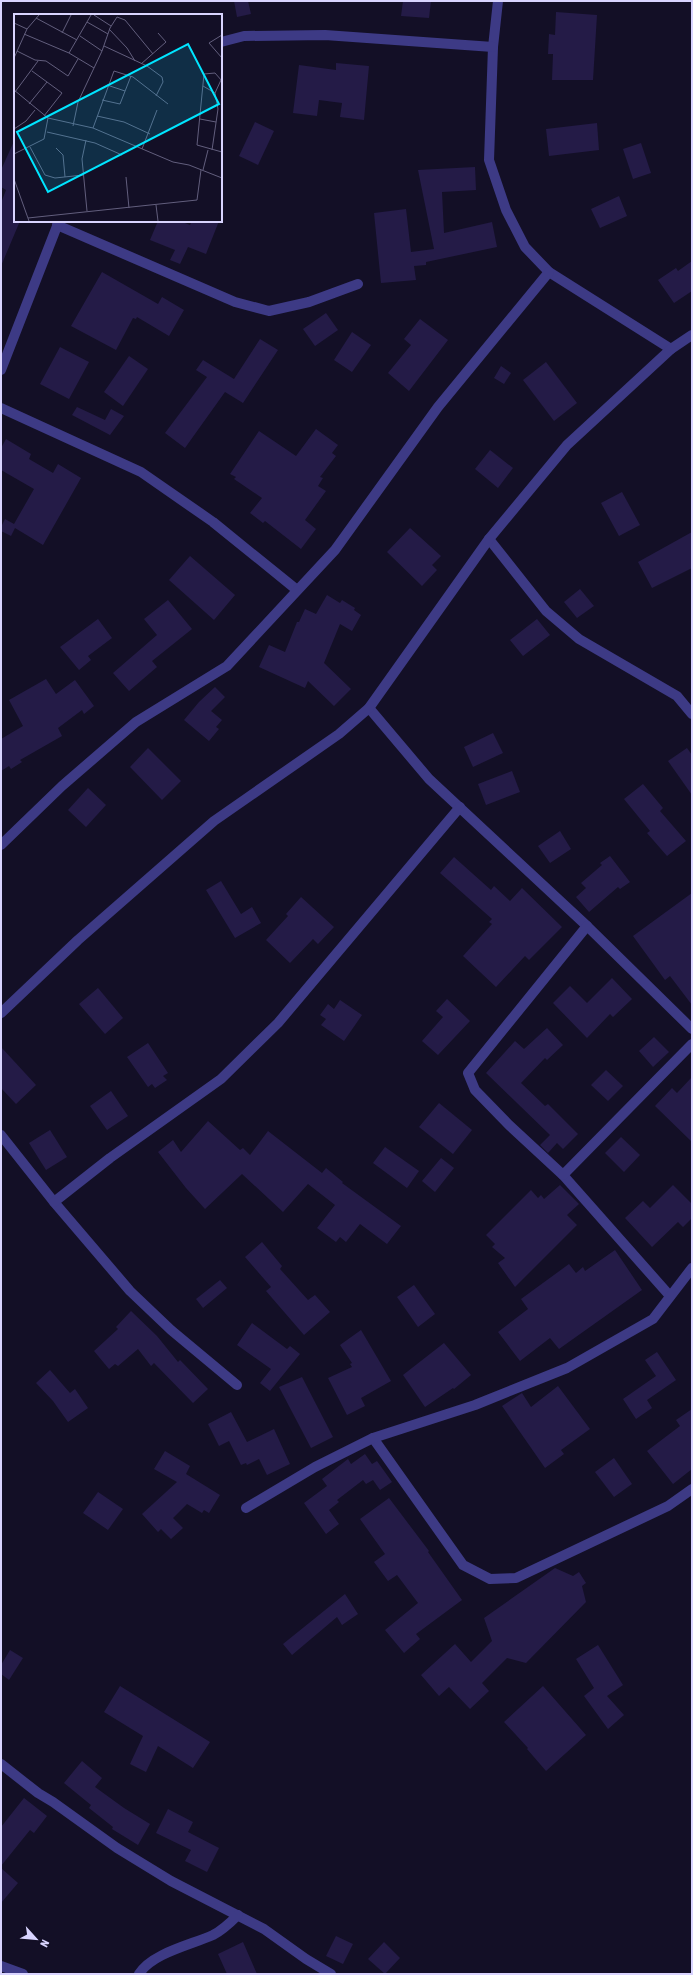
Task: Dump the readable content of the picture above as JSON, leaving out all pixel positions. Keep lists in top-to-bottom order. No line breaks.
{"north":"bottom right"}
